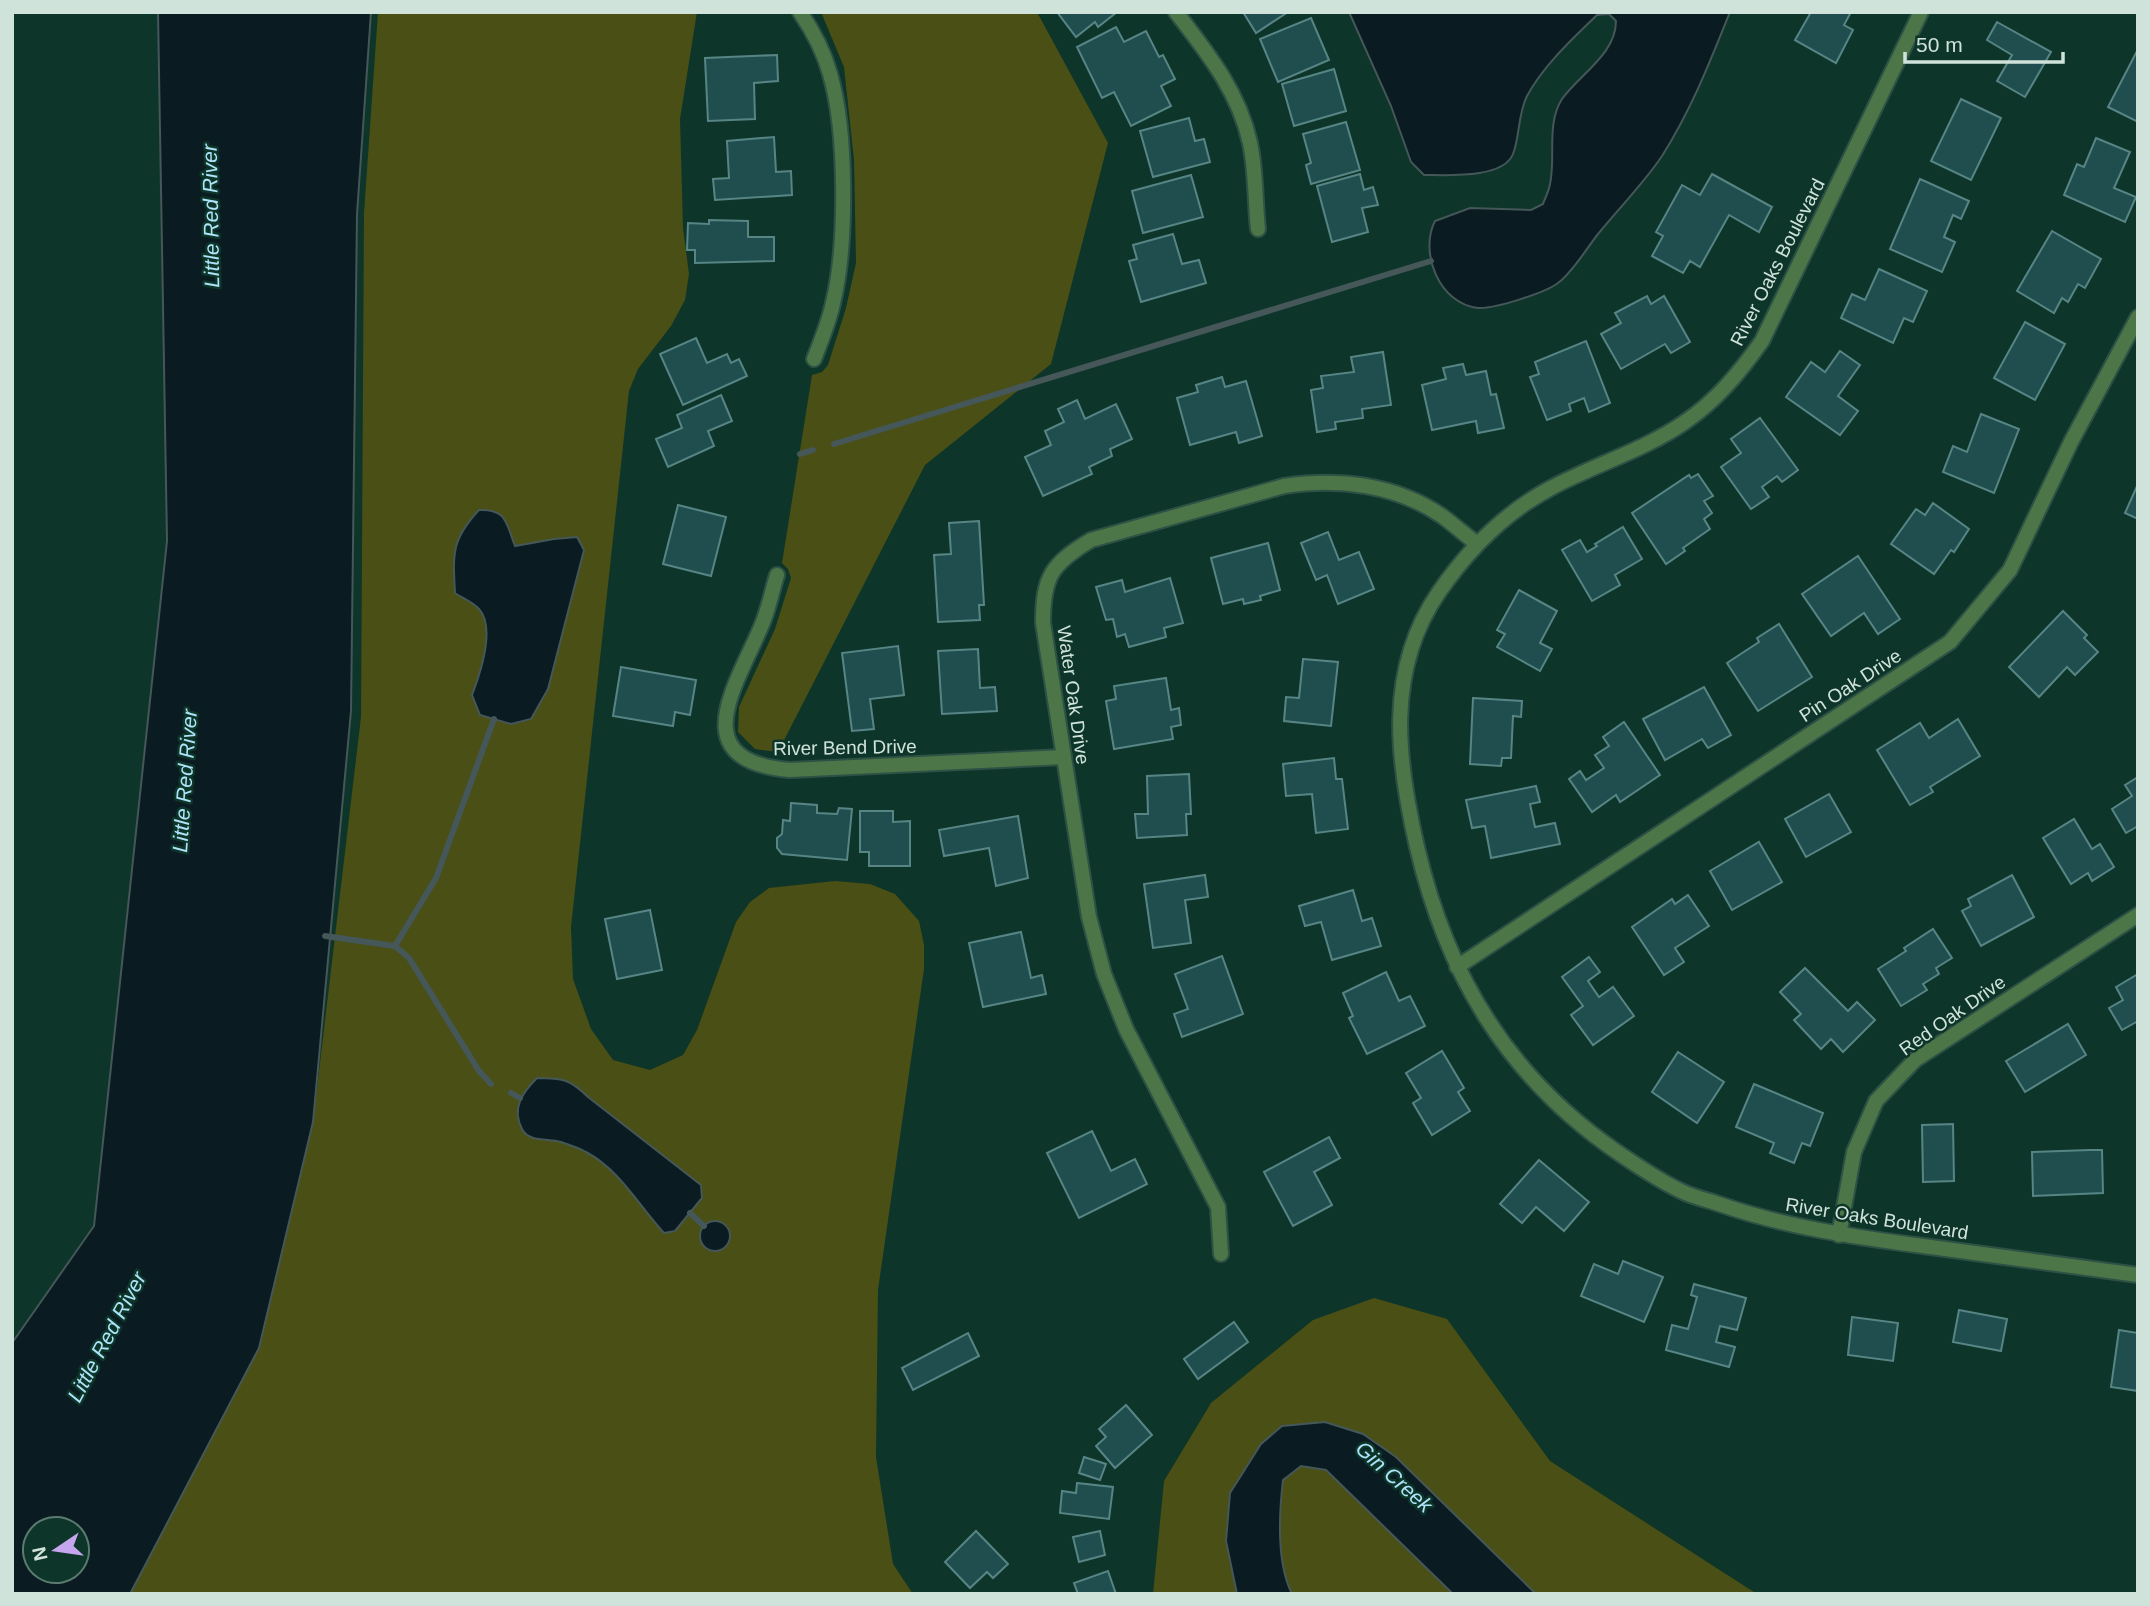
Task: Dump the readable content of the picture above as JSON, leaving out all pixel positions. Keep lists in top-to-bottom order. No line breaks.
{"streets":{"street":["River Oaks Boulevard","Pin Oak Drive","Water Oak Drive","River Bend Drive","Red Oak Drive"]},"crossings":[["River Oaks Boulevard","Pin Oak Drive"],["River Oaks Boulevard","Water Oak Drive"],["River Oaks Boulevard","Red Oak Drive"],["Water Oak Drive","River Bend Drive"]],"water":["Little Red River","Gin Creek"],"scale_bar":"50 m","north":"left"}
